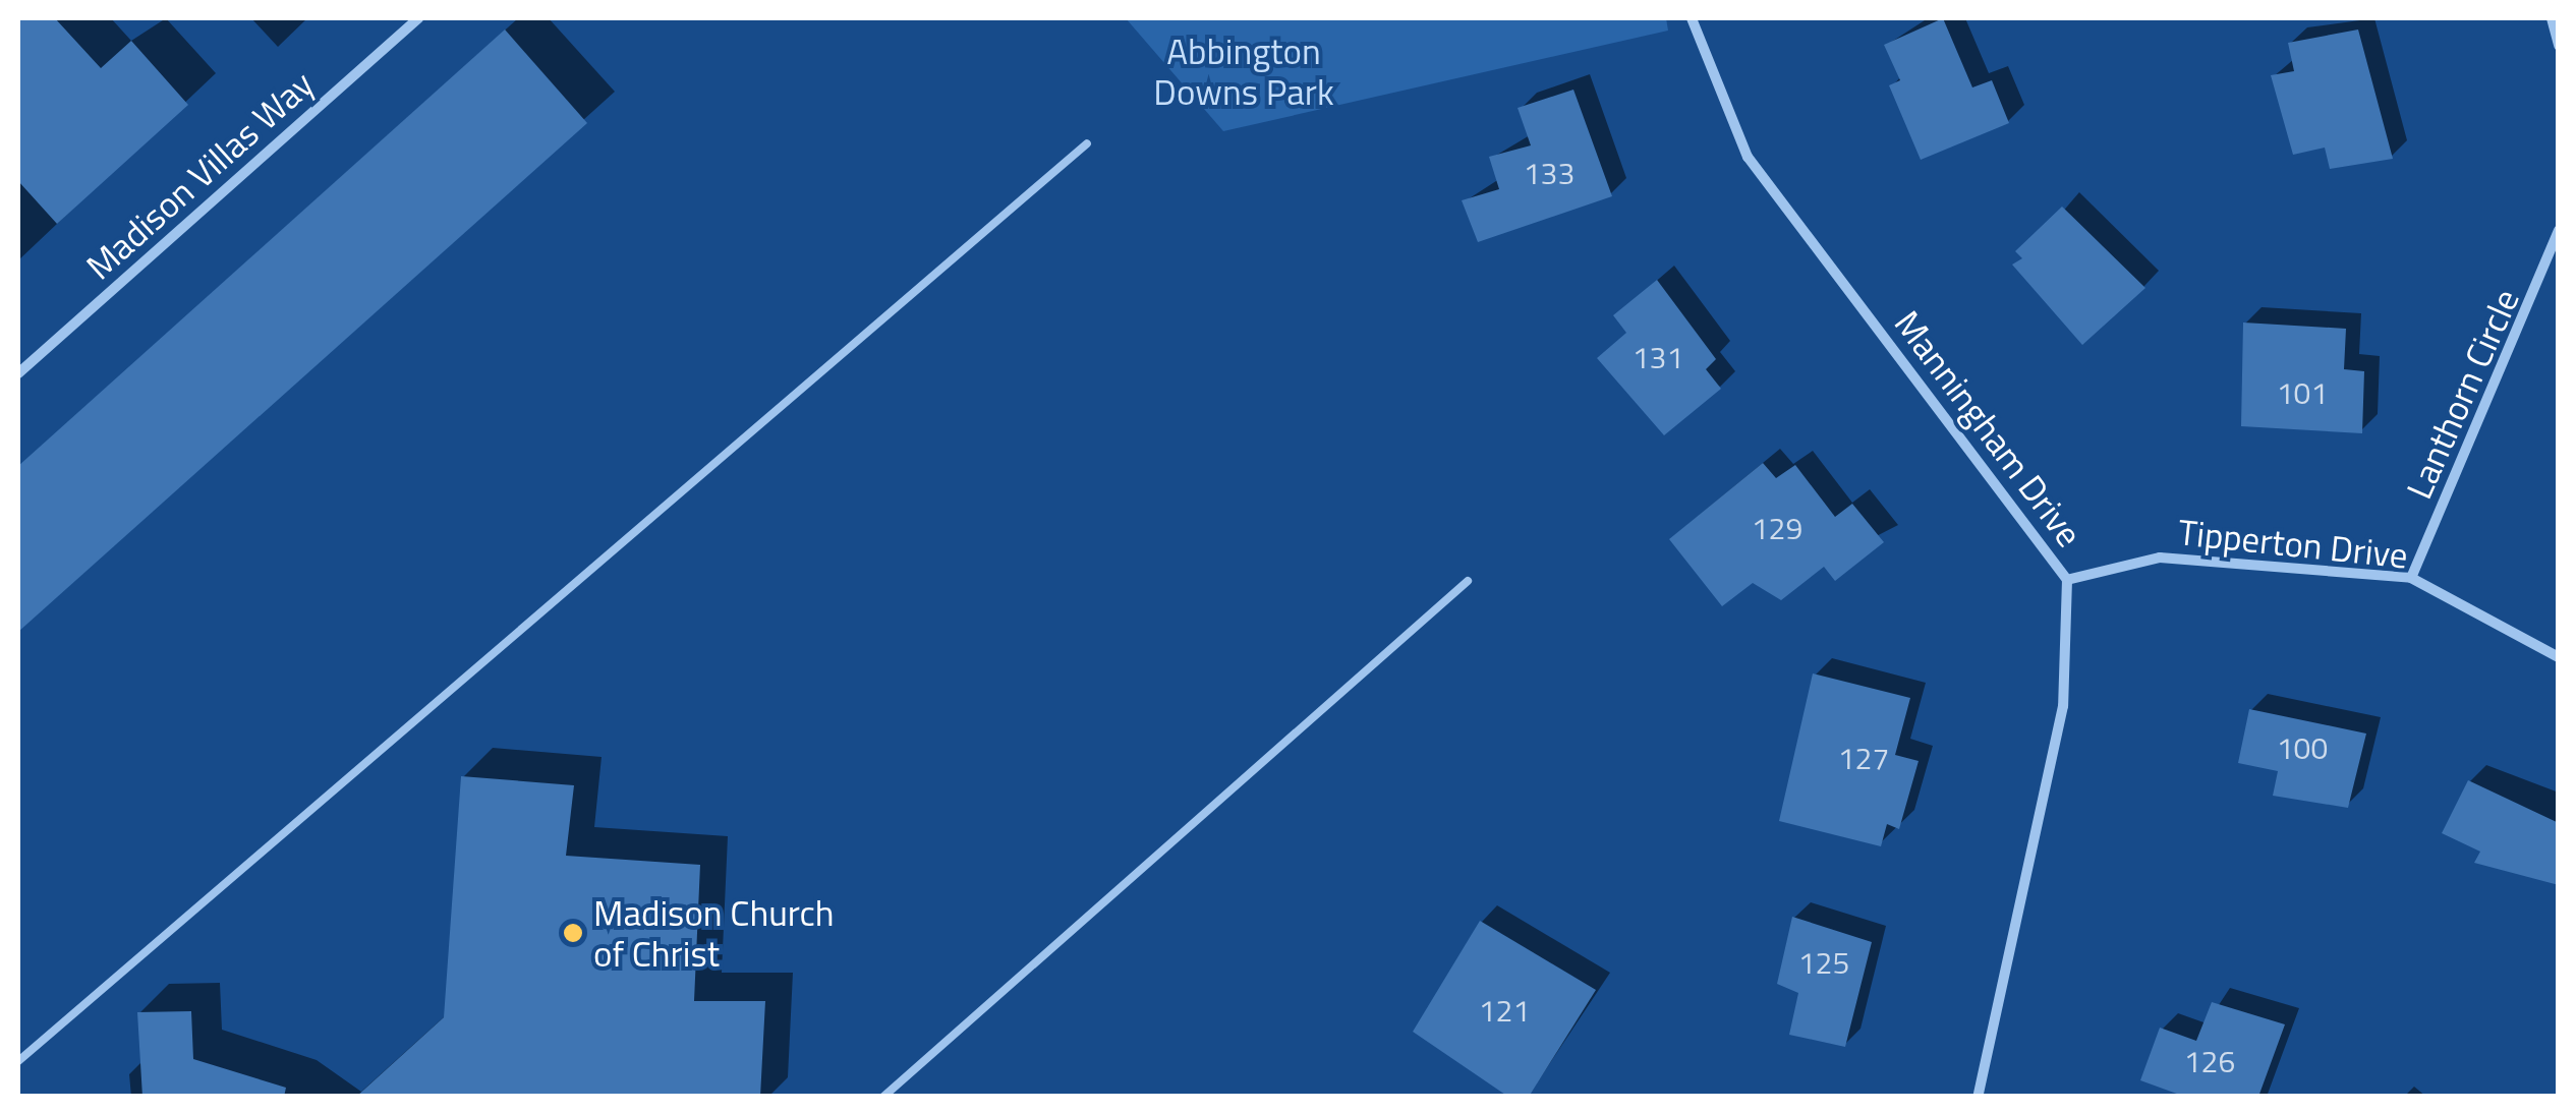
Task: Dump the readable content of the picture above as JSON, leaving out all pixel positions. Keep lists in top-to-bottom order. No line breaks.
{"streets":{"street":["Madison Villas Way","Lanthorn Circle","Manningham Drive","Tipperton Drive"]},"crossings":[["Lanthorn Circle","Tipperton Drive"],["Manningham Drive","Tipperton Drive"]],"parks":["Abbington Downs Park"],"places":["Madison Church of Christ"],"house_numbers":["133","131","101","129","100","127","125","121","126"]}
